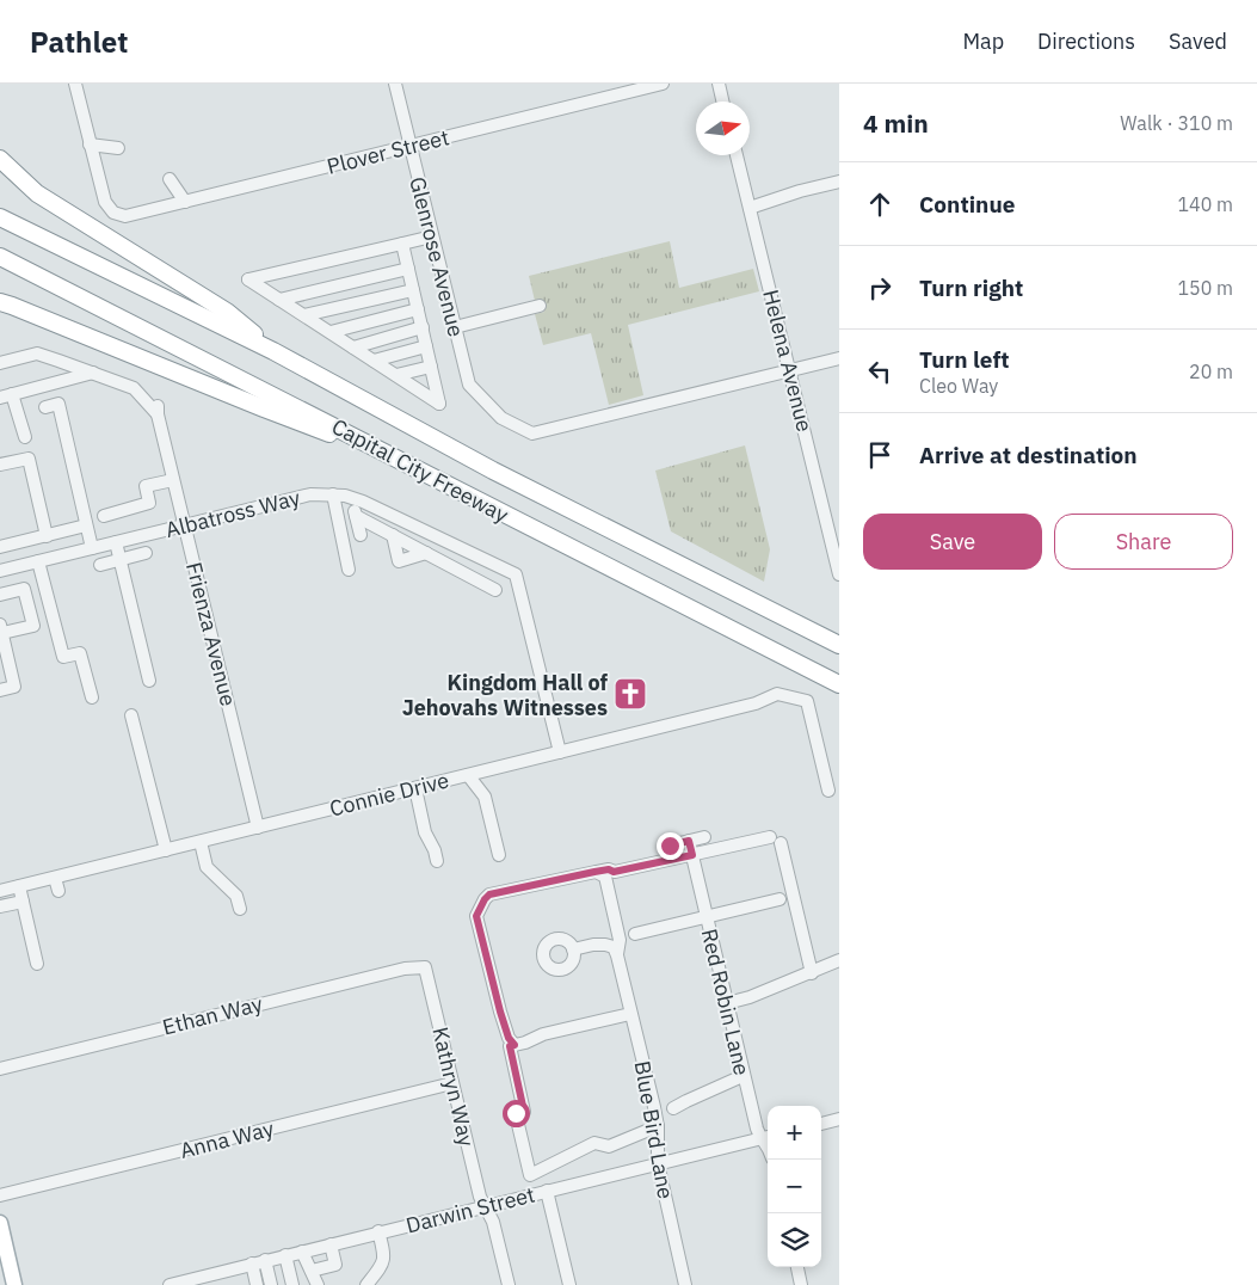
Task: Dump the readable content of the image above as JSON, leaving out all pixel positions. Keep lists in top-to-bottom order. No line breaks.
{"streets":{"highway":["Capital City Freeway"],"street":["Plover Street","Glenrose Avenue","Helena Avenue","Albatross Way","Frienza Avenue","Connie Drive","Red Robin Lane","Ethan Way","Kathryn Way","Blue Bird Lane","Anna Way","Darwin Street"]},"crossings":[["Plover Street","Glenrose Avenue"],["Glenrose Avenue","Helena Avenue"],["Albatross Way","Frienza Avenue"],["Frienza Avenue","Connie Drive"],["Red Robin Lane","Darwin Street"],["Ethan Way","Kathryn Way"],["Kathryn Way","Anna Way"],["Kathryn Way","Darwin Street"],["Blue Bird Lane","Darwin Street"]],"places":{"church":["Kingdom Hall of Jehovahs Witnesses"]},"north":"right","page":{"header":"Pathlet","nav":["Map","Directions","Saved"],"heading":["4 min","Walk · 310 m"],"list":[["Continue","140 m"],["Turn right","150 m"],["Turn left","Cleo Way","20 m"],"Arrive at destination"],"buttons":["Save","Share"],"map_buttons":["+","−"]}}
